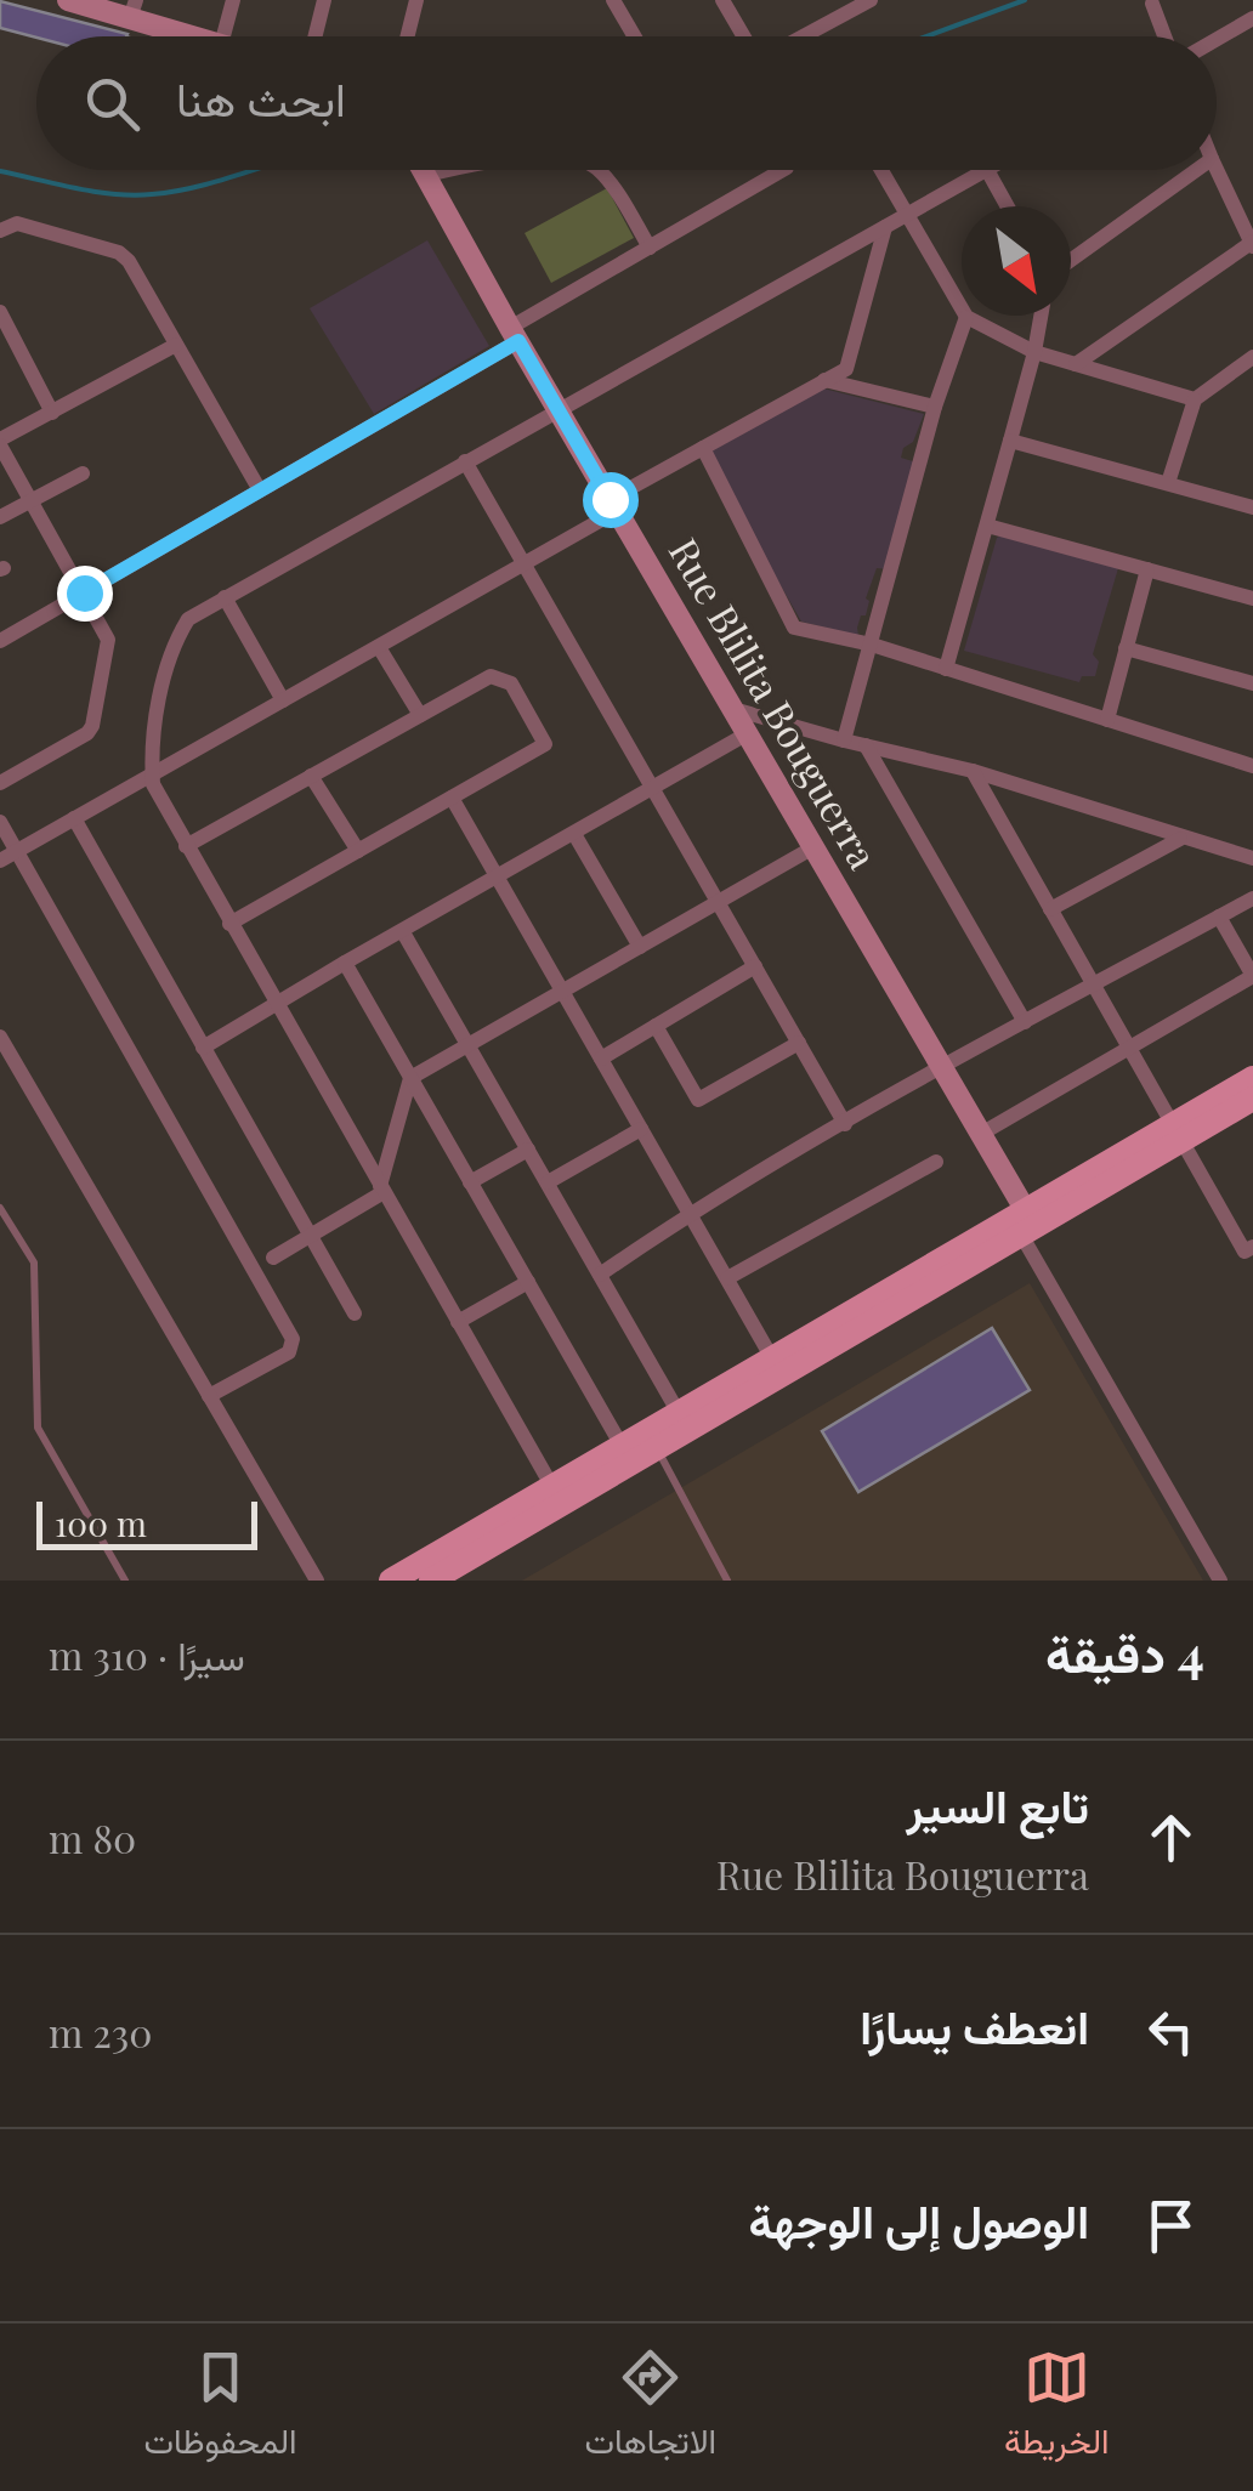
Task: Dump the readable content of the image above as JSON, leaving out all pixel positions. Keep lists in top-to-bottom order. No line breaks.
{"streets":{"street":["Rue Blilita Bouguerra"]},"scale_bar":"100 m","north":"bottom right","page":{"search":"ابحث هنا","scale":"100 m","heading":["4 دقيقة","سيرًا · 310 m"],"list":[["تابع السير","Rue Blilita Bouguerra","80 m"],["انعطف يسارًا","230 m"],"الوصول إلى الوجهة"],"nav":["الخريطة","الاتجاهات","المحفوظات"]}}
